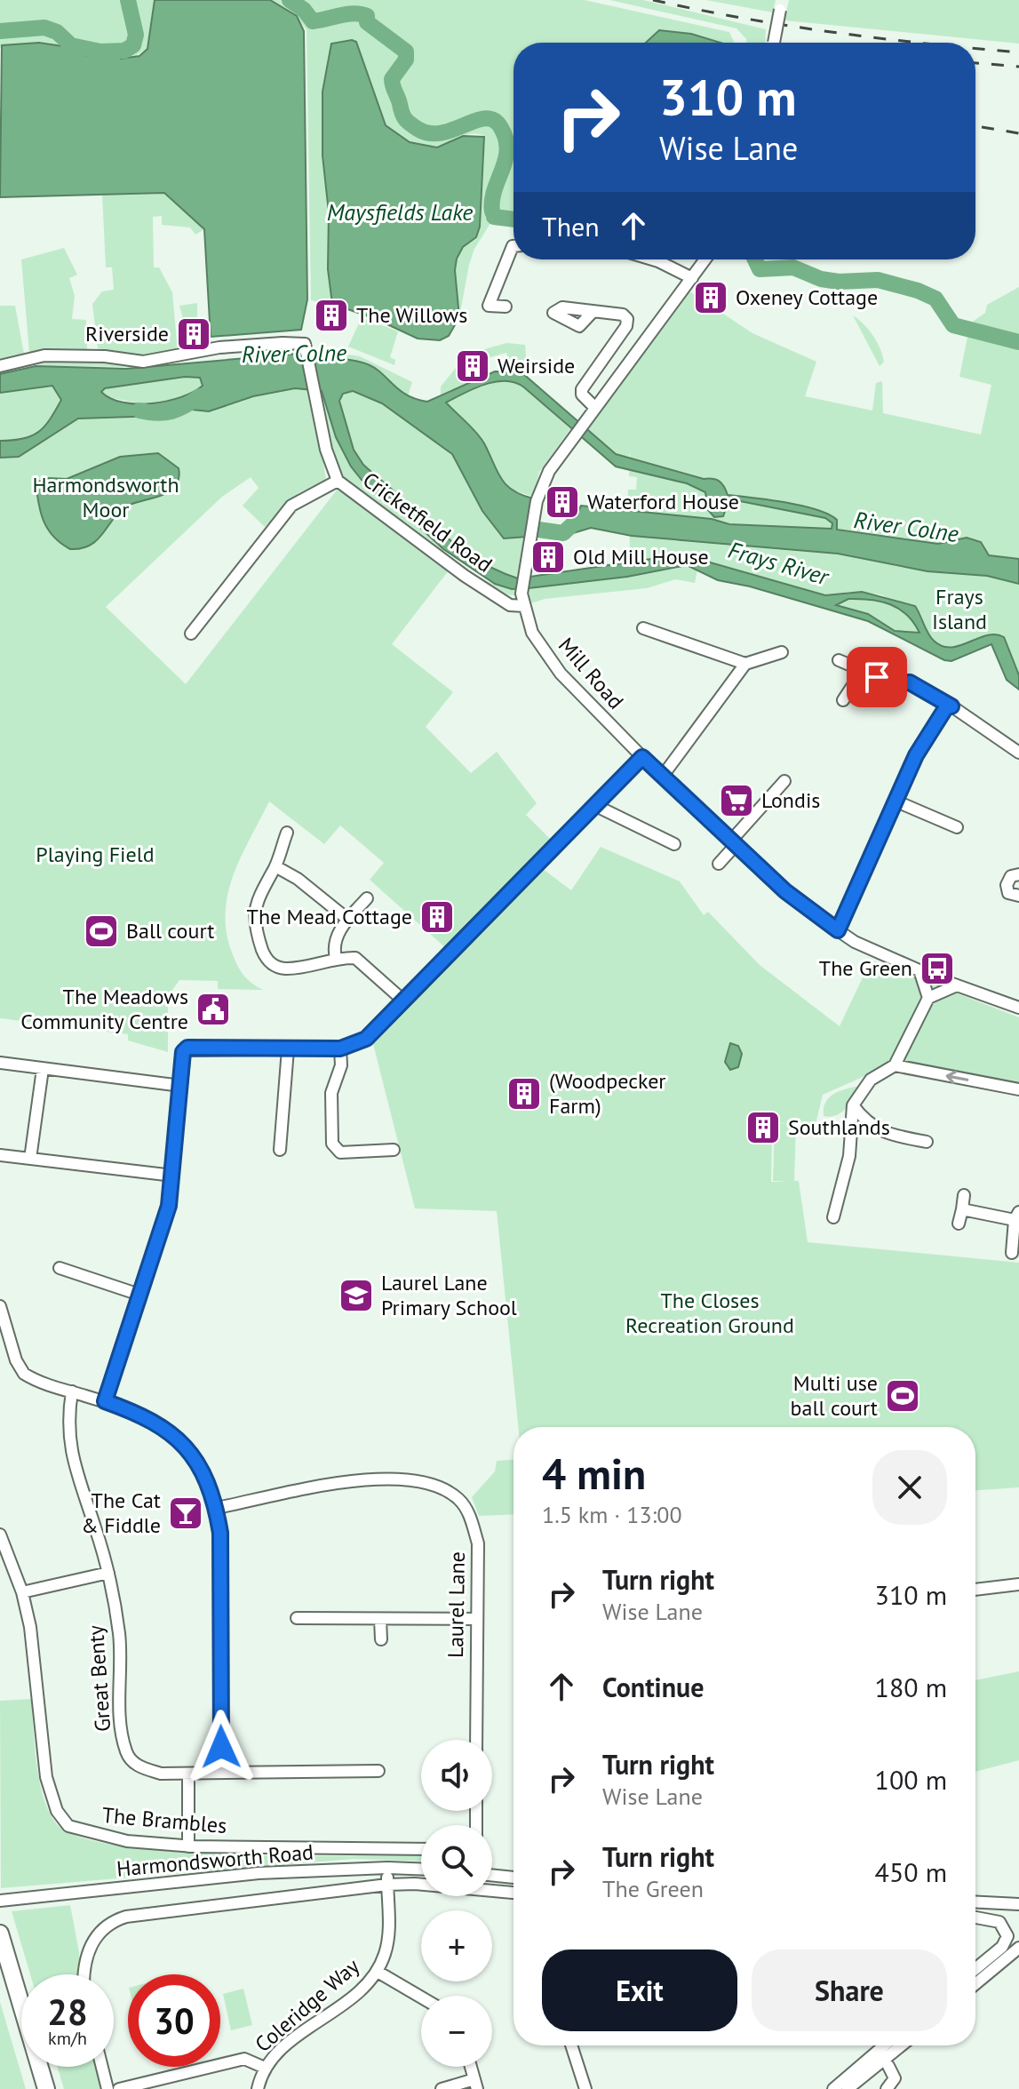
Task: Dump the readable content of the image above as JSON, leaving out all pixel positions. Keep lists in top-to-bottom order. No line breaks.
{"streets":{"street":["Cricketfield Road","Mill Road","Laurel Lane","Great Benty","The Brambles","Harmondsworth Road","Coleridge Way"]},"crossings":[["Cricketfield Road","Mill Road"],["Harmondsworth Road","Coleridge Way"]],"water":["Maysfields Lake","River Colne","Frays River"],"parks":["Harmondsworth Moor","Frays Island","Playing Field","The Closes Recreation Ground"],"places":{"building":["Oxeney Cottage","The Willows","Riverside","Weirside","Waterford House","Old Mill House","The Mead Cottage","(Woodpecker Farm)","Southlands"],"supermarket":["Londis"],"sports":["Ball court","Multi use ball court"],"bus stop":["The Green"],"public building":["The Meadows Community Centre"],"school or university":["Laurel Lane Primary School"],"bar":["The Cat & Fiddle"]},"page":{"turn":["310 m","Wise Lane"],"then":"Then","heading":["4 min","1.5 km · 13:00"],"list":[{"name":"Turn right","note":"Wise Lane","value":"310 m"},{"name":"Continue","value":"180 m"},{"name":"Turn right","note":"Wise Lane","value":"100 m"},{"name":"Turn right","note":"The Green","value":"450 m"}],"map_buttons":["+","−"],"buttons":["Exit","Share"],"speed":"28 km/h","limit":"30"}}
